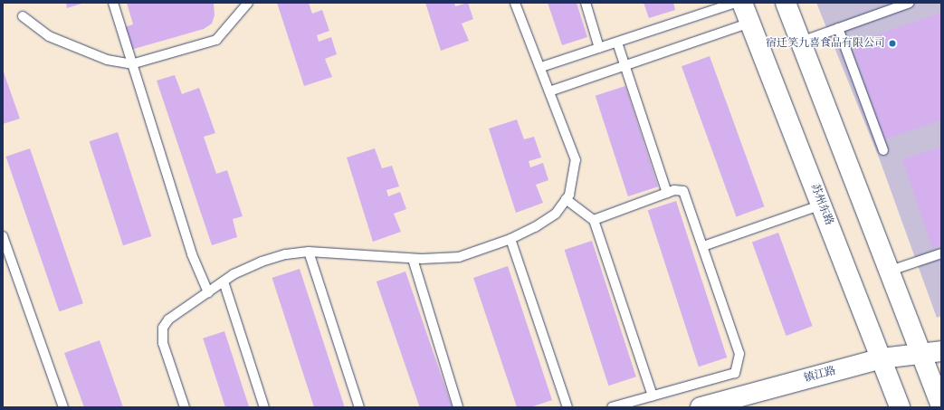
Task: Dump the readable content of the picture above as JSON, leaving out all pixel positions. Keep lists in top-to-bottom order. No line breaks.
{"streets":{"main road":["苏州东路","镇江路"]},"crossings":[["苏州东路","镇江路"]],"places":["宿迁笑九喜食品有限公司"]}
